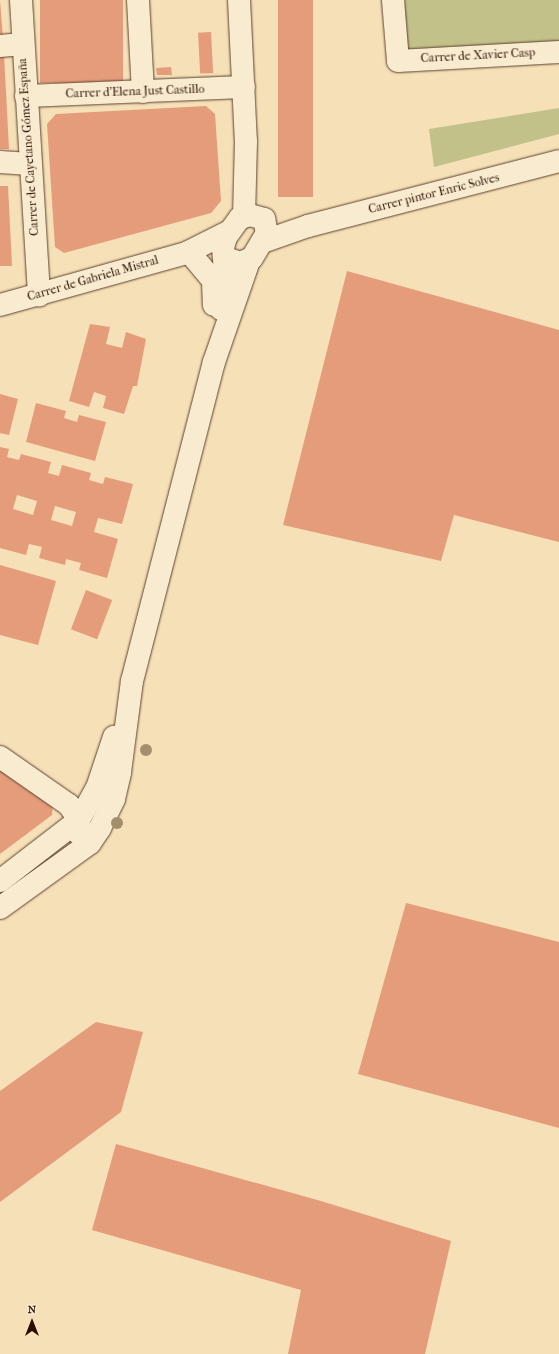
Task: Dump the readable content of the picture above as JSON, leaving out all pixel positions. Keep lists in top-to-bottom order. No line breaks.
{"streets":{"street":["Carrer de Xavier Casp","Carrer d'Elena Just Castillo","Carrer de Cayetano Gómez España","Carrer pintor Enric Solves","Carrer de Gabriela Mistral"]},"crossings":[["Carrer d'Elena Just Castillo","Carrer de Cayetano Gómez España"],["Carrer de Cayetano Gómez España","Carrer de Gabriela Mistral"],["Carrer pintor Enric Solves","Carrer de Gabriela Mistral"]],"north":"top"}
